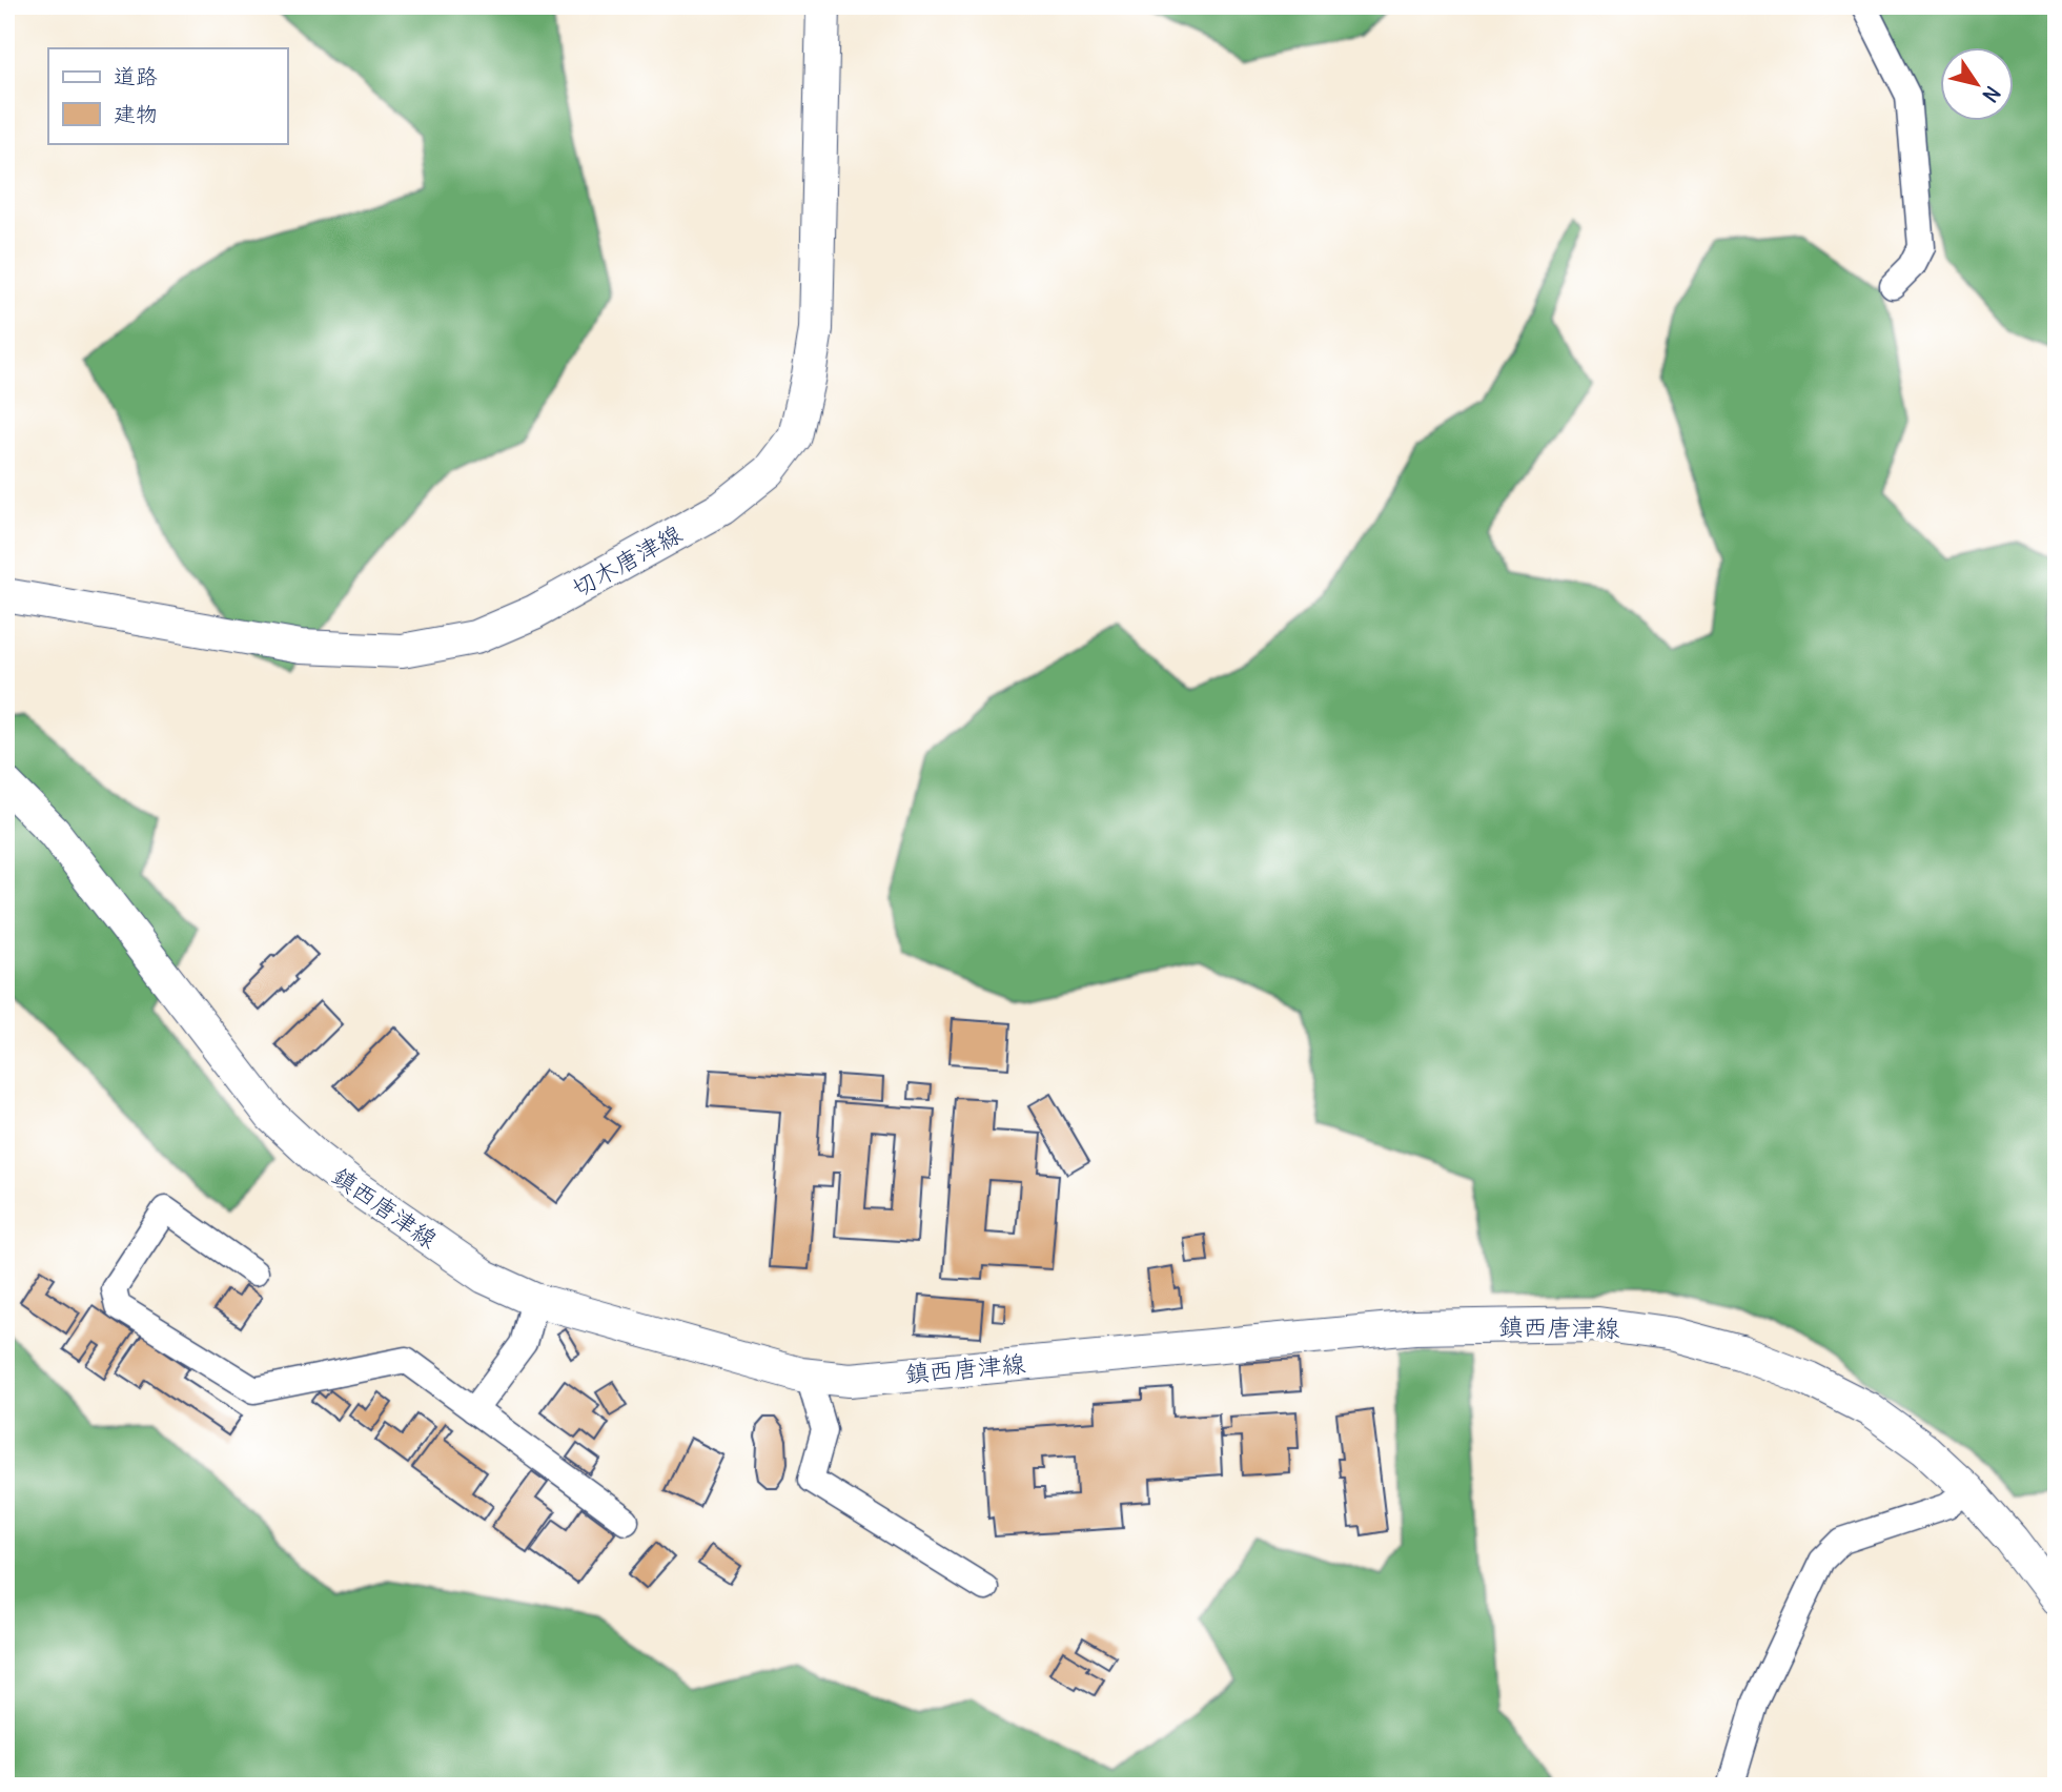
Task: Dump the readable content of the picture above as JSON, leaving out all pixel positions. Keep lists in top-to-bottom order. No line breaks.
{"streets":{"main road":["切木唐津線","鎮西唐津線"]},"legend":["道路","建物"],"north":"bottom right"}
